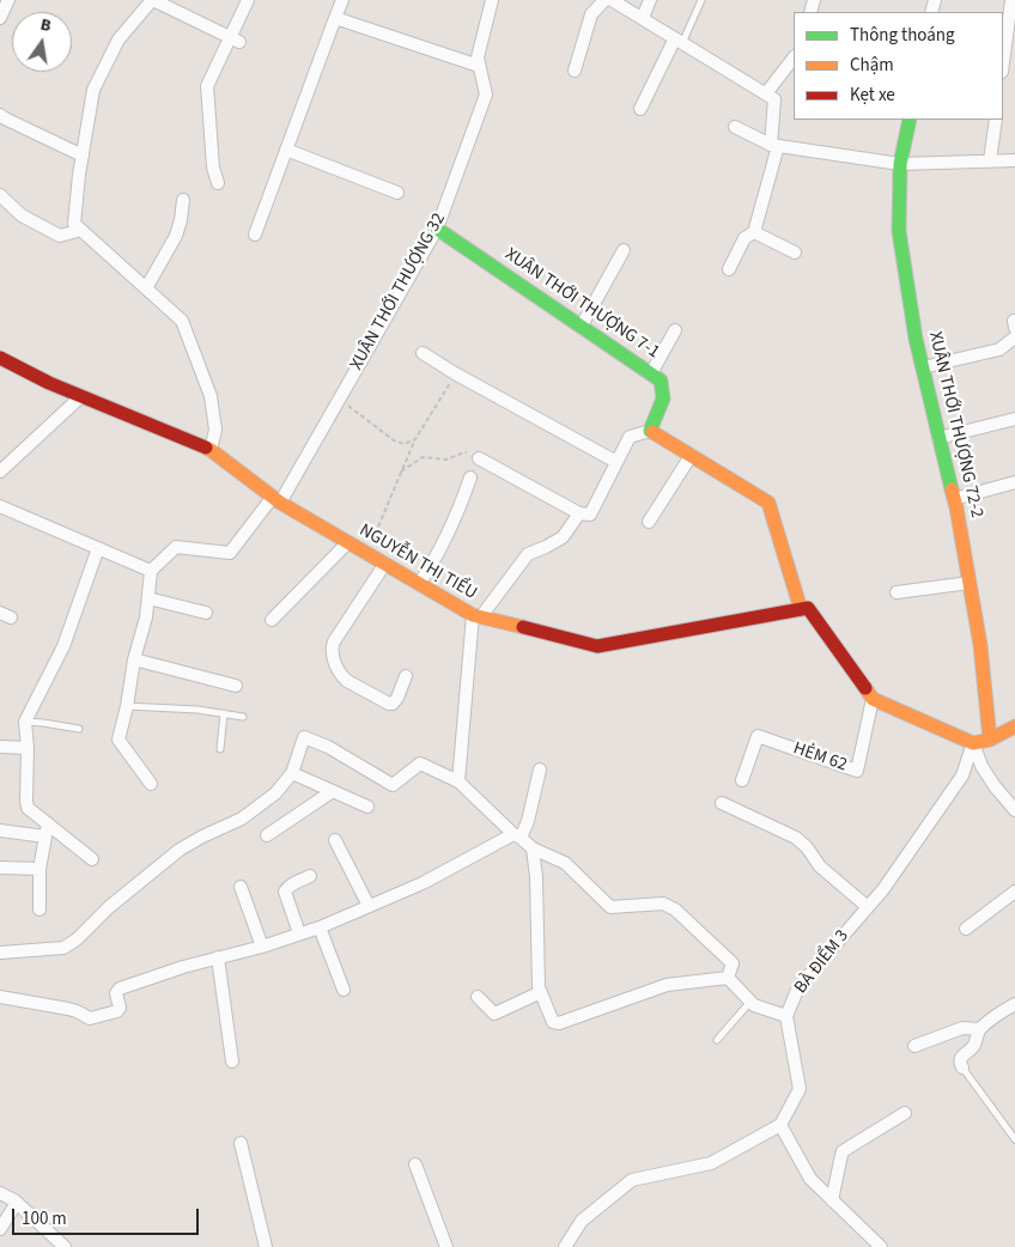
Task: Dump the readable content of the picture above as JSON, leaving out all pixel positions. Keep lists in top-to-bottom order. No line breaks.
{"streets":{"street":["XUÂN THỚI THƯỢNG 32","XUÂN THỚI THƯỢNG 7-1","XUÂN THỚI THƯỢNG 72-2","NGUYỄN THỊ TIỂU","HẺM 62","BÀ ĐIỂM 3"]},"crossings":[["XUÂN THỚI THƯỢNG 32","XUÂN THỚI THƯỢNG 7-1"],["XUÂN THỚI THƯỢNG 32","NGUYỄN THỊ TIỂU"]],"legend":["Thông thoáng","Chậm","Kẹt xe"],"scale_bar":"100 m","north":"top"}
